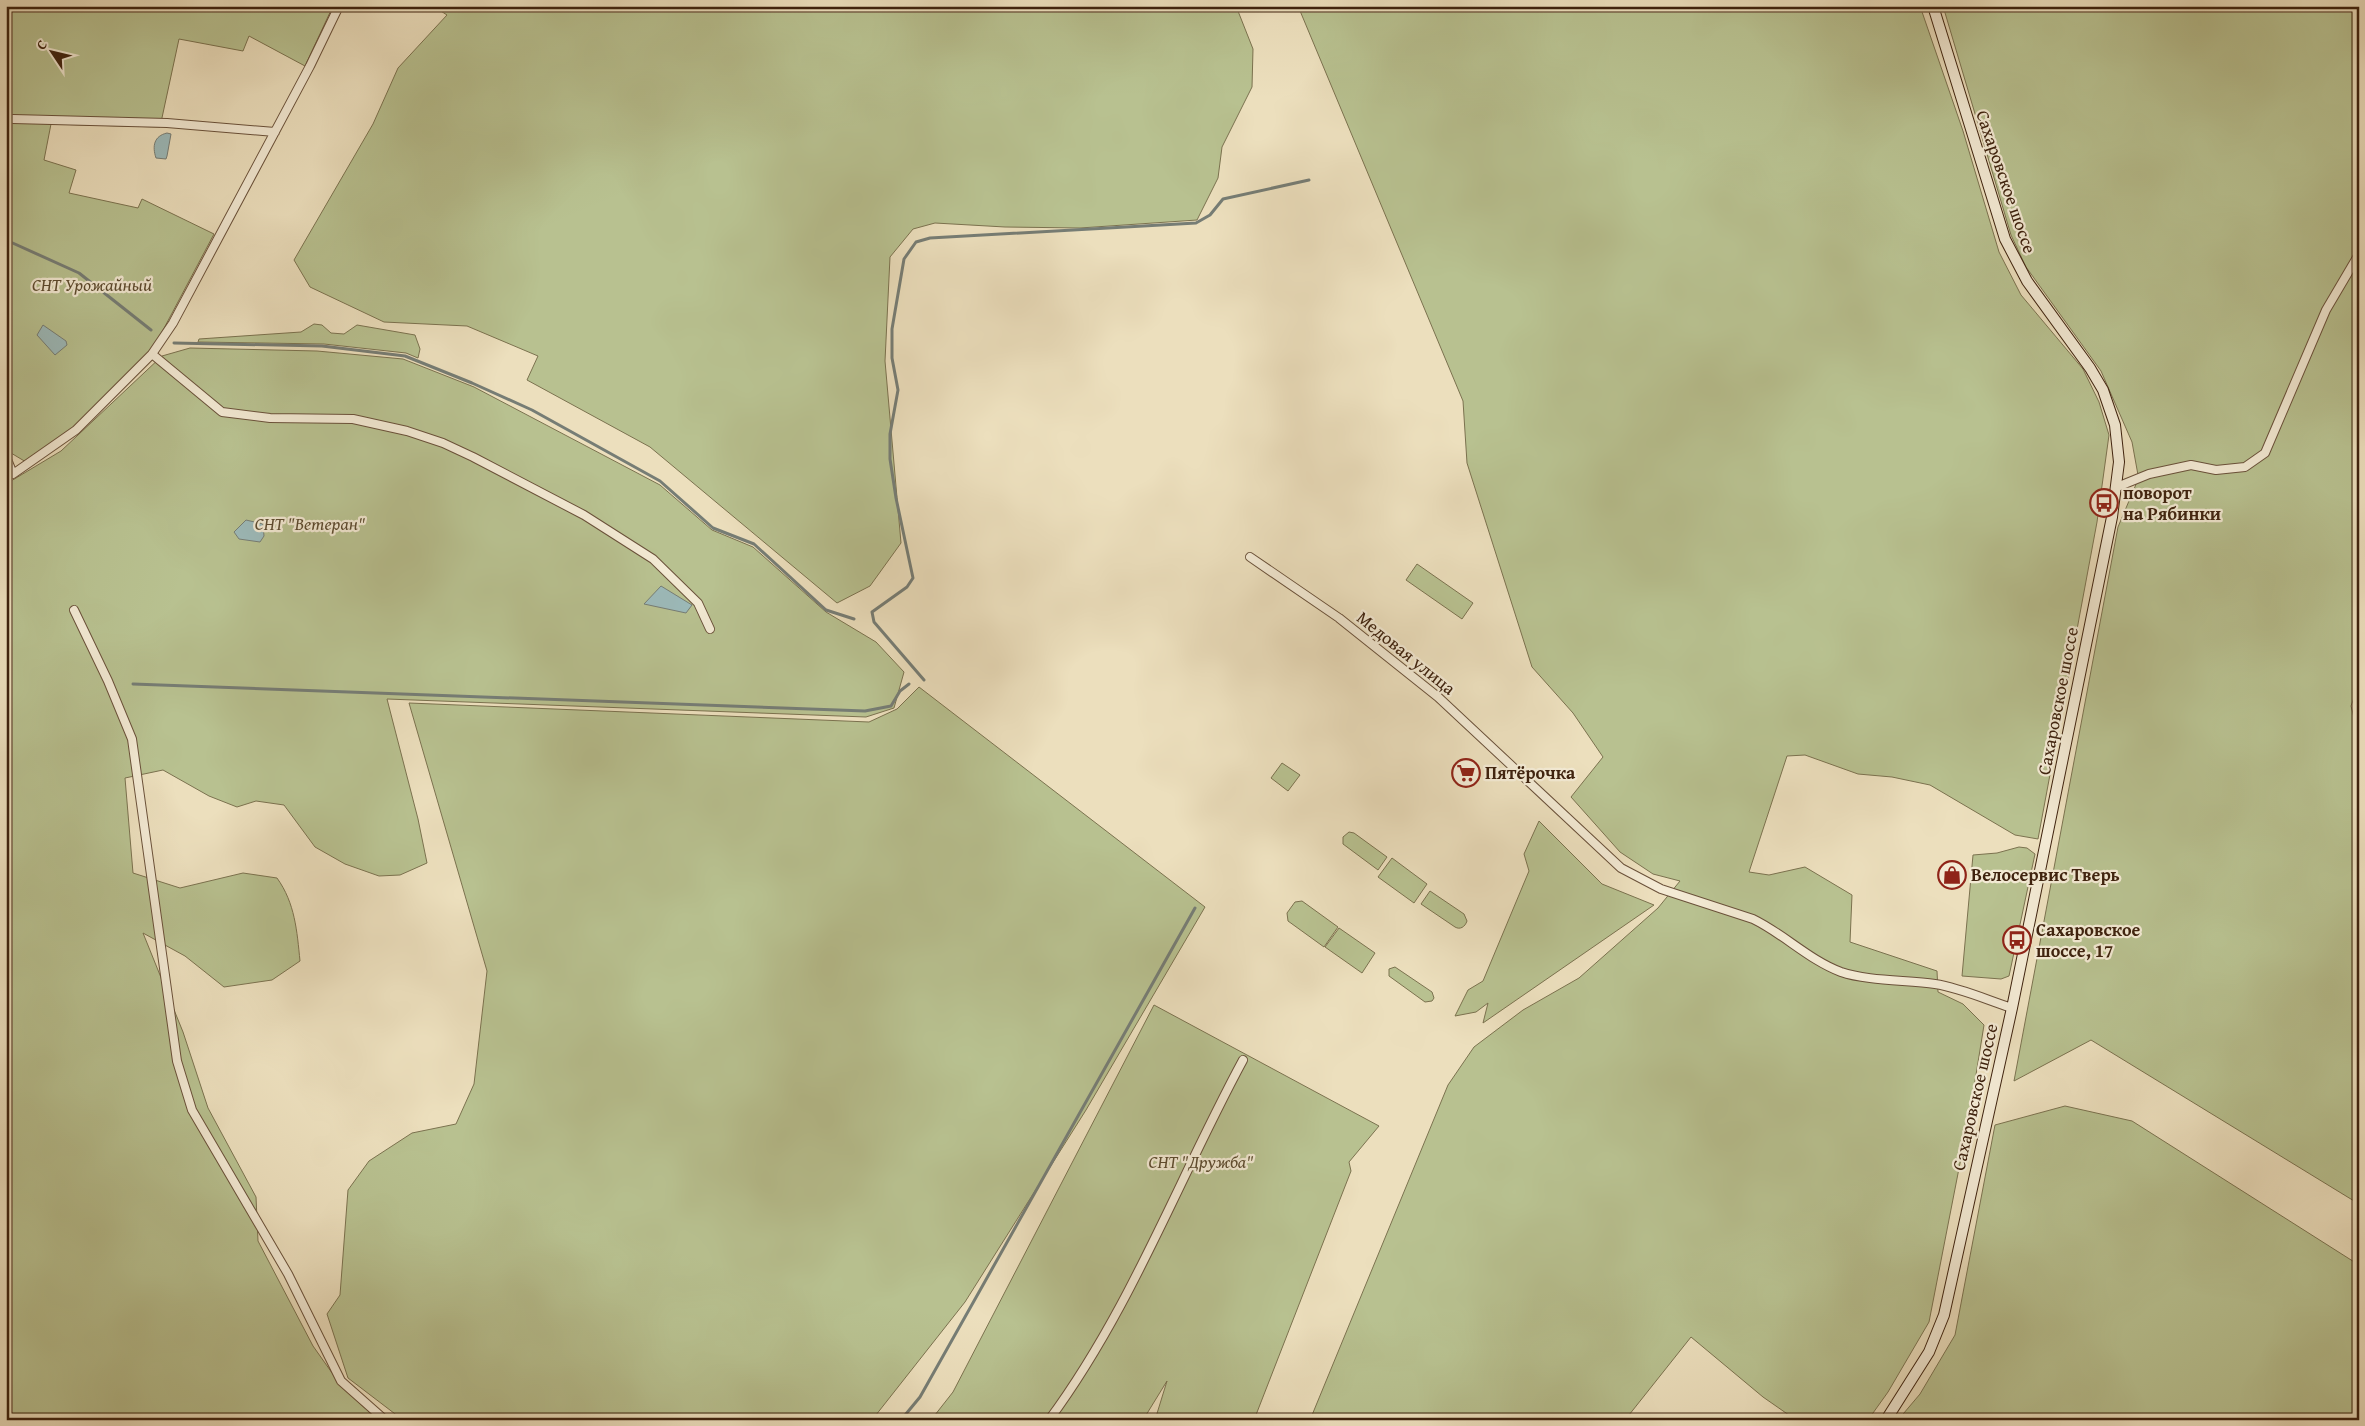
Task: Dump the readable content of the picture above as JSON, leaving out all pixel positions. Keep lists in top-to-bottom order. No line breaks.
{"streets":{"main road":["Сахаровское шоссе"],"street":["Медовая улица"]},"crossings":[["Сахаровское шоссе","Медовая улица"]],"parks":["СНТ Урожайный","СНТ \"Ветеран\"","СНТ \"Дружба\""],"places":{"bus stop":["поворот на Рябинки","Сахаровское шоссе, 17"],"supermarket":["Пятёрочка"],"shop":["Велосервис Тверь"]},"north":"top left"}
